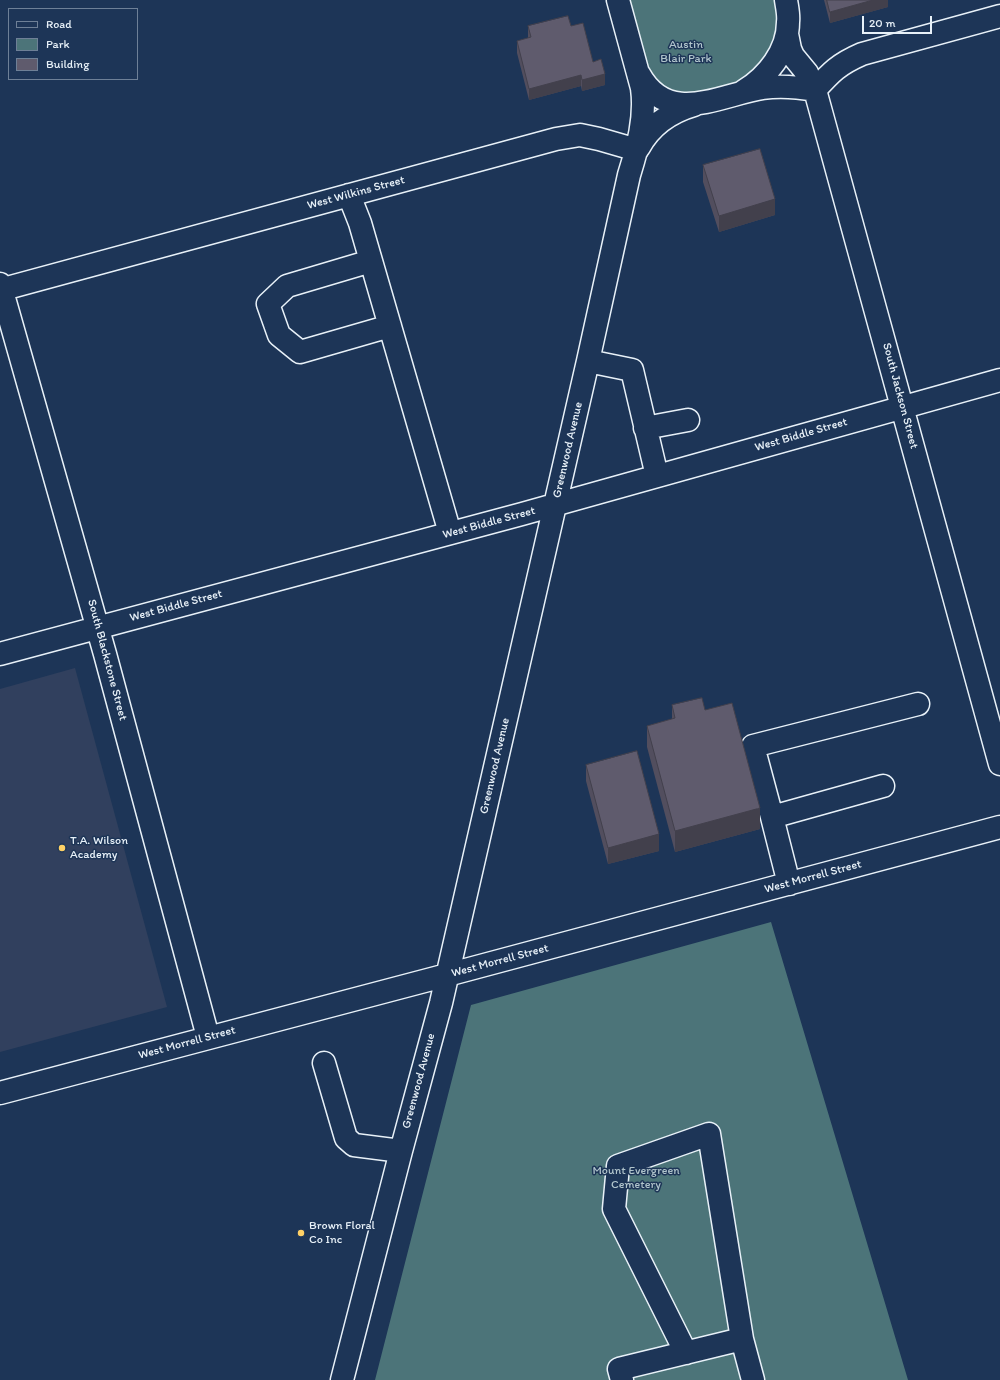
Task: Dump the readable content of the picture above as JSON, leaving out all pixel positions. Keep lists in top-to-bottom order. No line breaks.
{"streets":{"street":["West Wilkins Street","South Jackson Street","West Biddle Street","Greenwood Avenue","South Blackstone Street","West Morrell Street"]},"crossings":[["West Wilkins Street","Greenwood Avenue"],["West Wilkins Street","South Blackstone Street"],["South Jackson Street","West Biddle Street"],["West Biddle Street","Greenwood Avenue"],["West Biddle Street","South Blackstone Street"],["Greenwood Avenue","West Morrell Street"],["South Blackstone Street","West Morrell Street"]],"parks":["Austin Blair Park","Mount Evergreen Cemetery"],"places":["T.A. Wilson Academy","Brown Floral Co Inc"],"legend":["Road","Park","Building"],"scale_bar":"20 m"}
